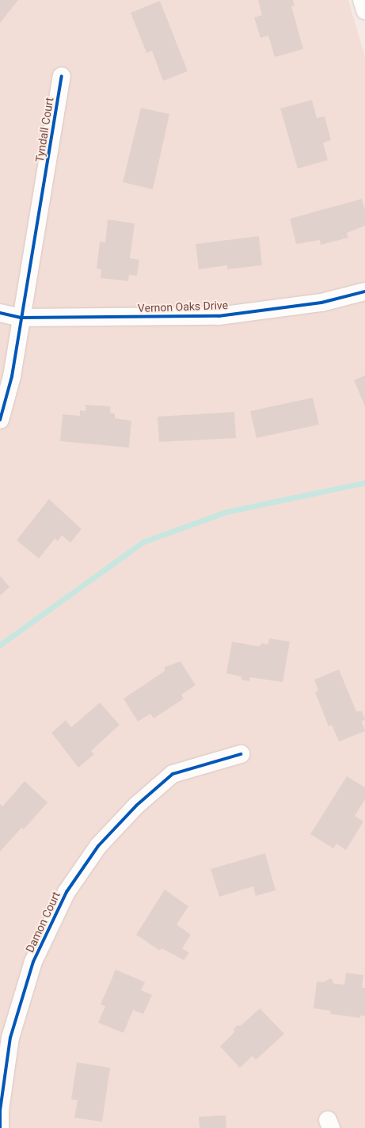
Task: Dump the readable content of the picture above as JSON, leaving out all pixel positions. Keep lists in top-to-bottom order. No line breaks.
{"streets":{"street":["Tyndall Court","Vernon Oaks Drive","Damon Court"]},"crossings":[["Tyndall Court","Vernon Oaks Drive"]]}
